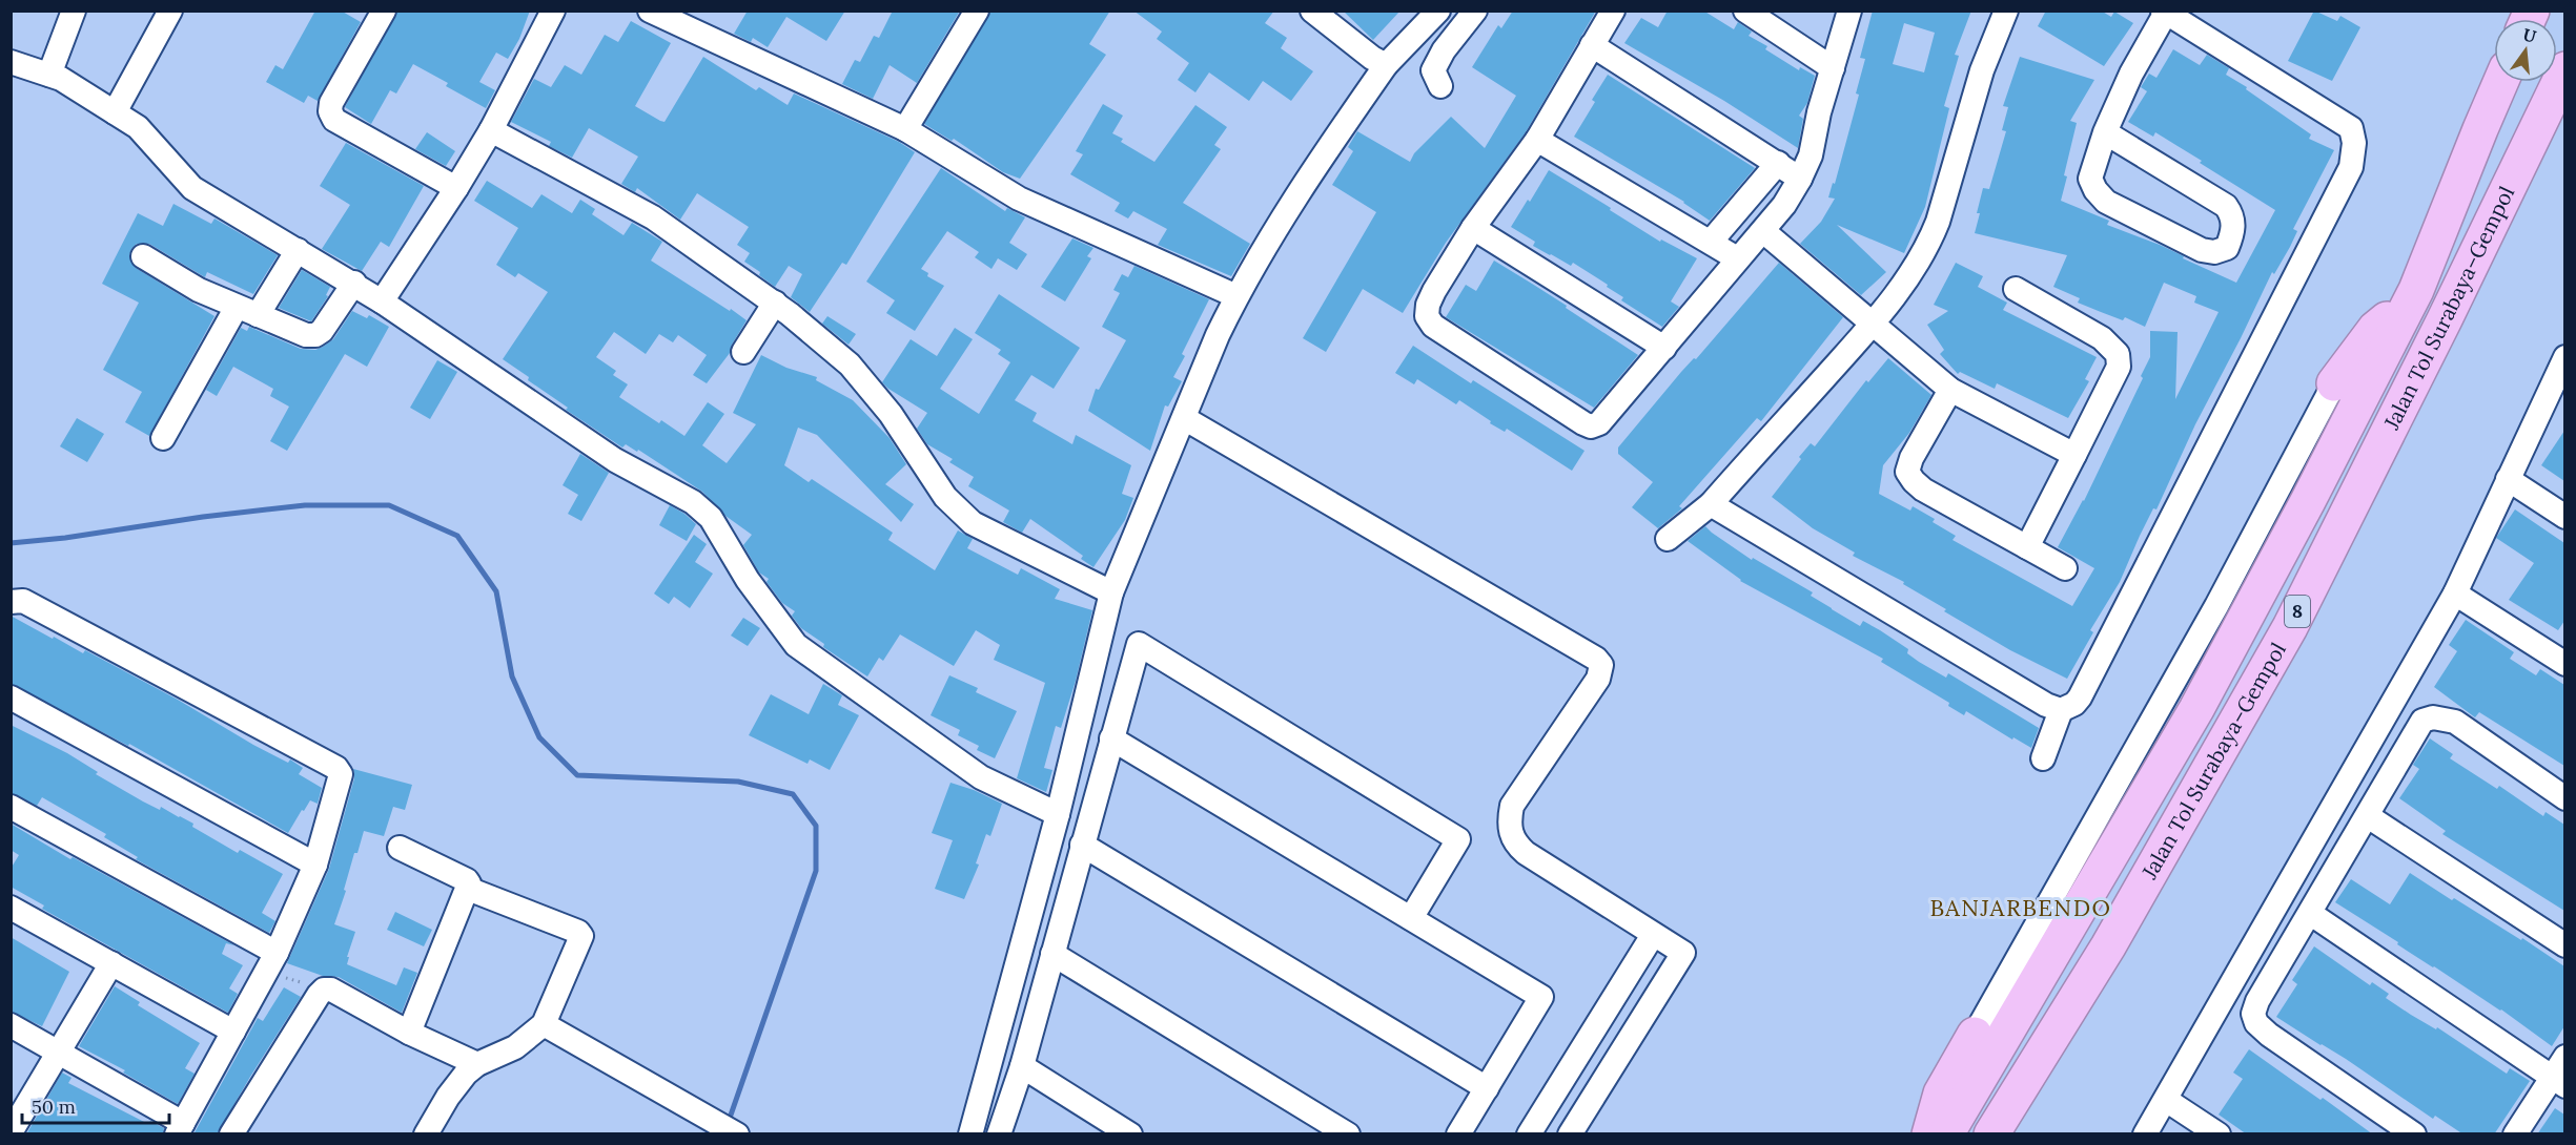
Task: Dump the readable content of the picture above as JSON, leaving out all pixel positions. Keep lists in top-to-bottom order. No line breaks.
{"streets":{"highway":["Jalan Tol Surabaya–Gempol","8"]},"districts":["BANJARBENDO"],"scale_bar":"50 m","north":"top"}
